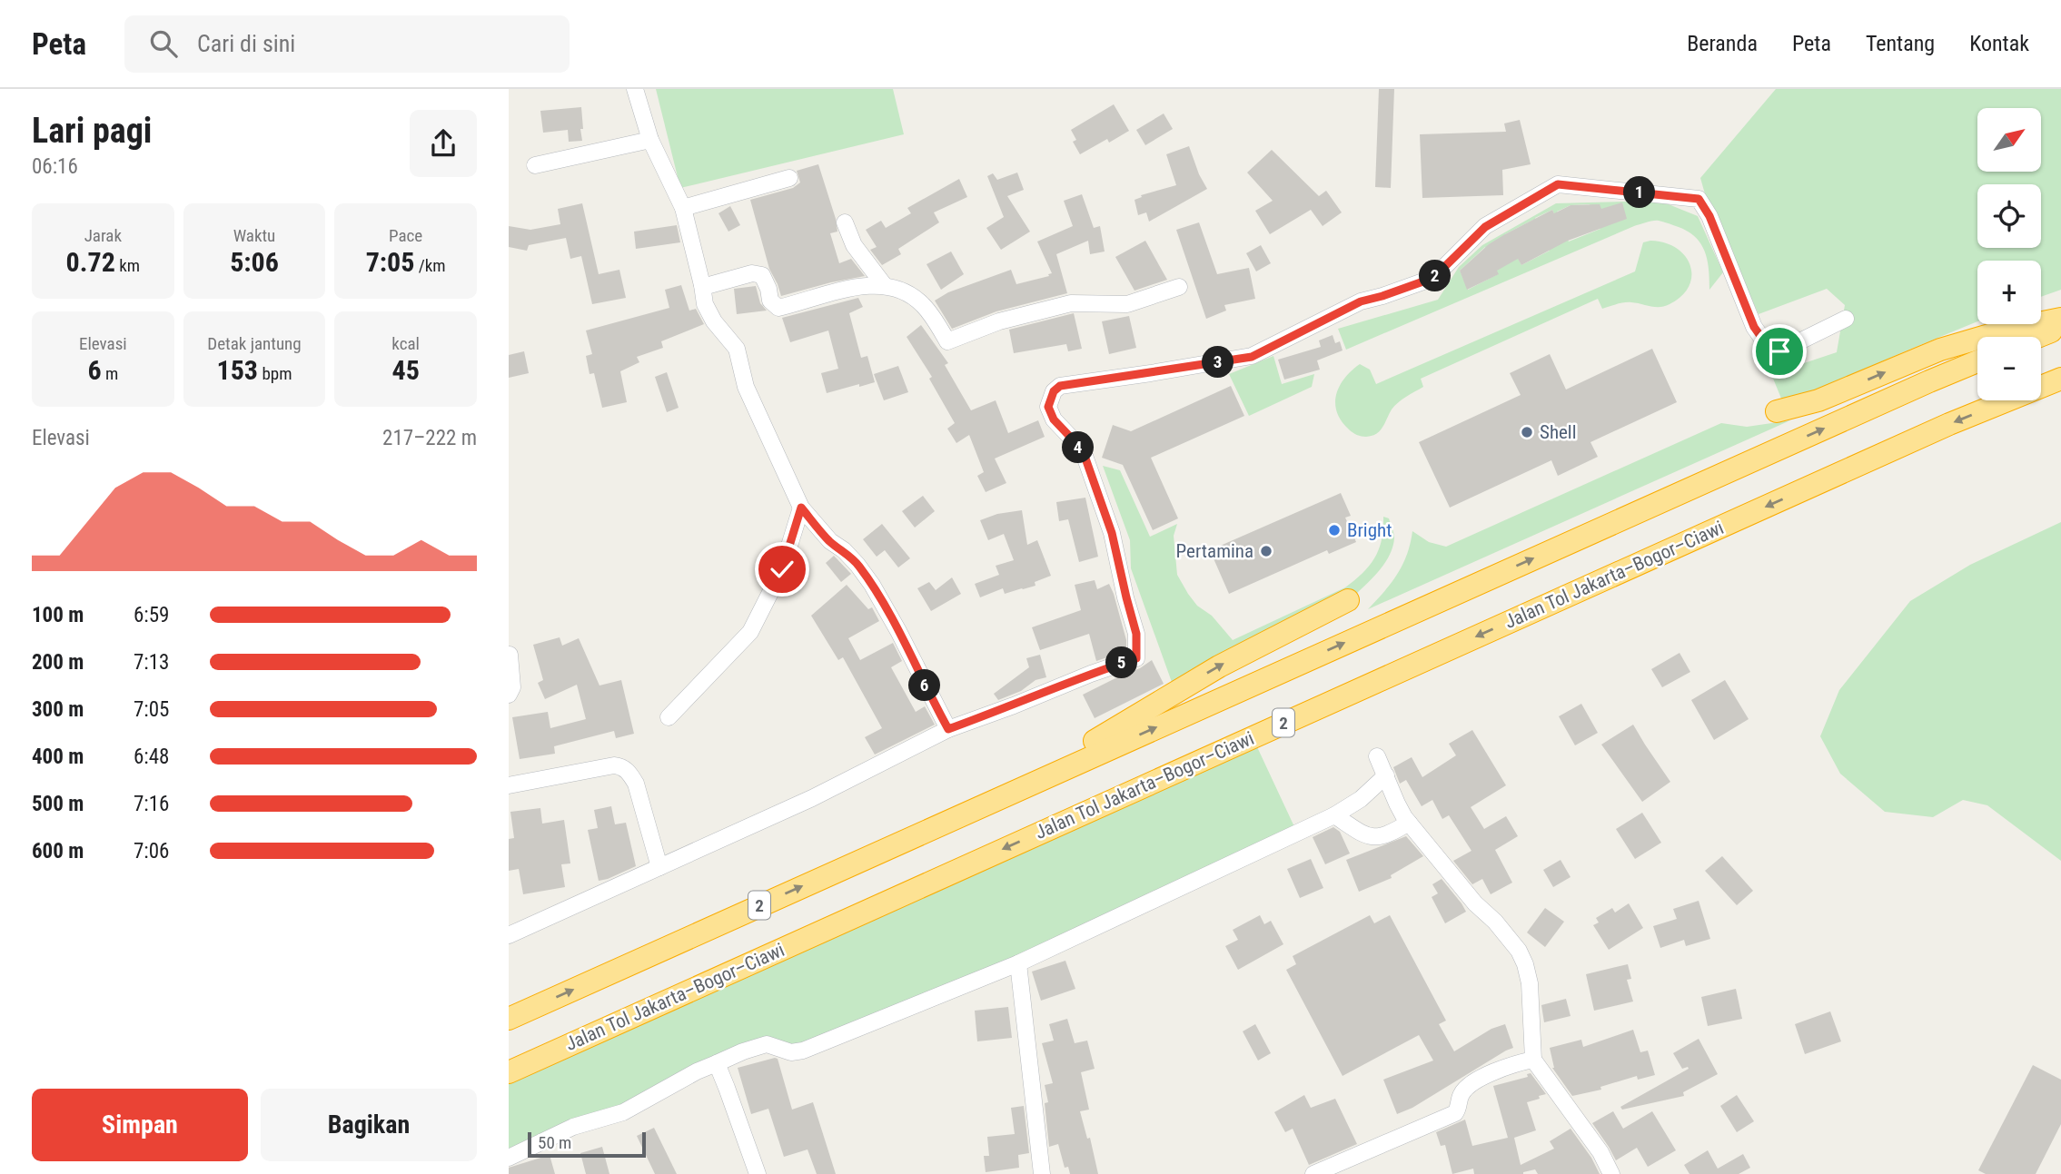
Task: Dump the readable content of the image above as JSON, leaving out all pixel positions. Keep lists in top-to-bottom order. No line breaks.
{"streets":{"highway":["Jalan Tol Jakarta–Bogor–Ciawi","2"]},"places":["Shell","Bright","Pertamina"],"scale_bar":"50 m","north":"top right","page":{"header":"Peta","search":"Cari di sini","nav":["Beranda","Peta","Tentang","Kontak"],"heading":["Lari pagi","06:16"],"map_buttons":["+","−"],"pins":["1","2","3","4","5","6"],"stats":[["Jarak","0.72 km"],["Waktu","5:06"],["Pace","7:05 /km"],["Elevasi","6 m"],["Detak jantung","153 bpm"],["kcal","45"]],"chart":["Elevasi","217–222 m"],"list":[{"name":"100 m","note":"6:59"},{"name":"200 m","note":"7:13"},{"name":"300 m","note":"7:05"},{"name":"400 m","note":"6:48"},{"name":"500 m","note":"7:16"},{"name":"600 m","note":"7:06"}],"buttons":["Simpan","Bagikan"],"scale":"50 m"}}
